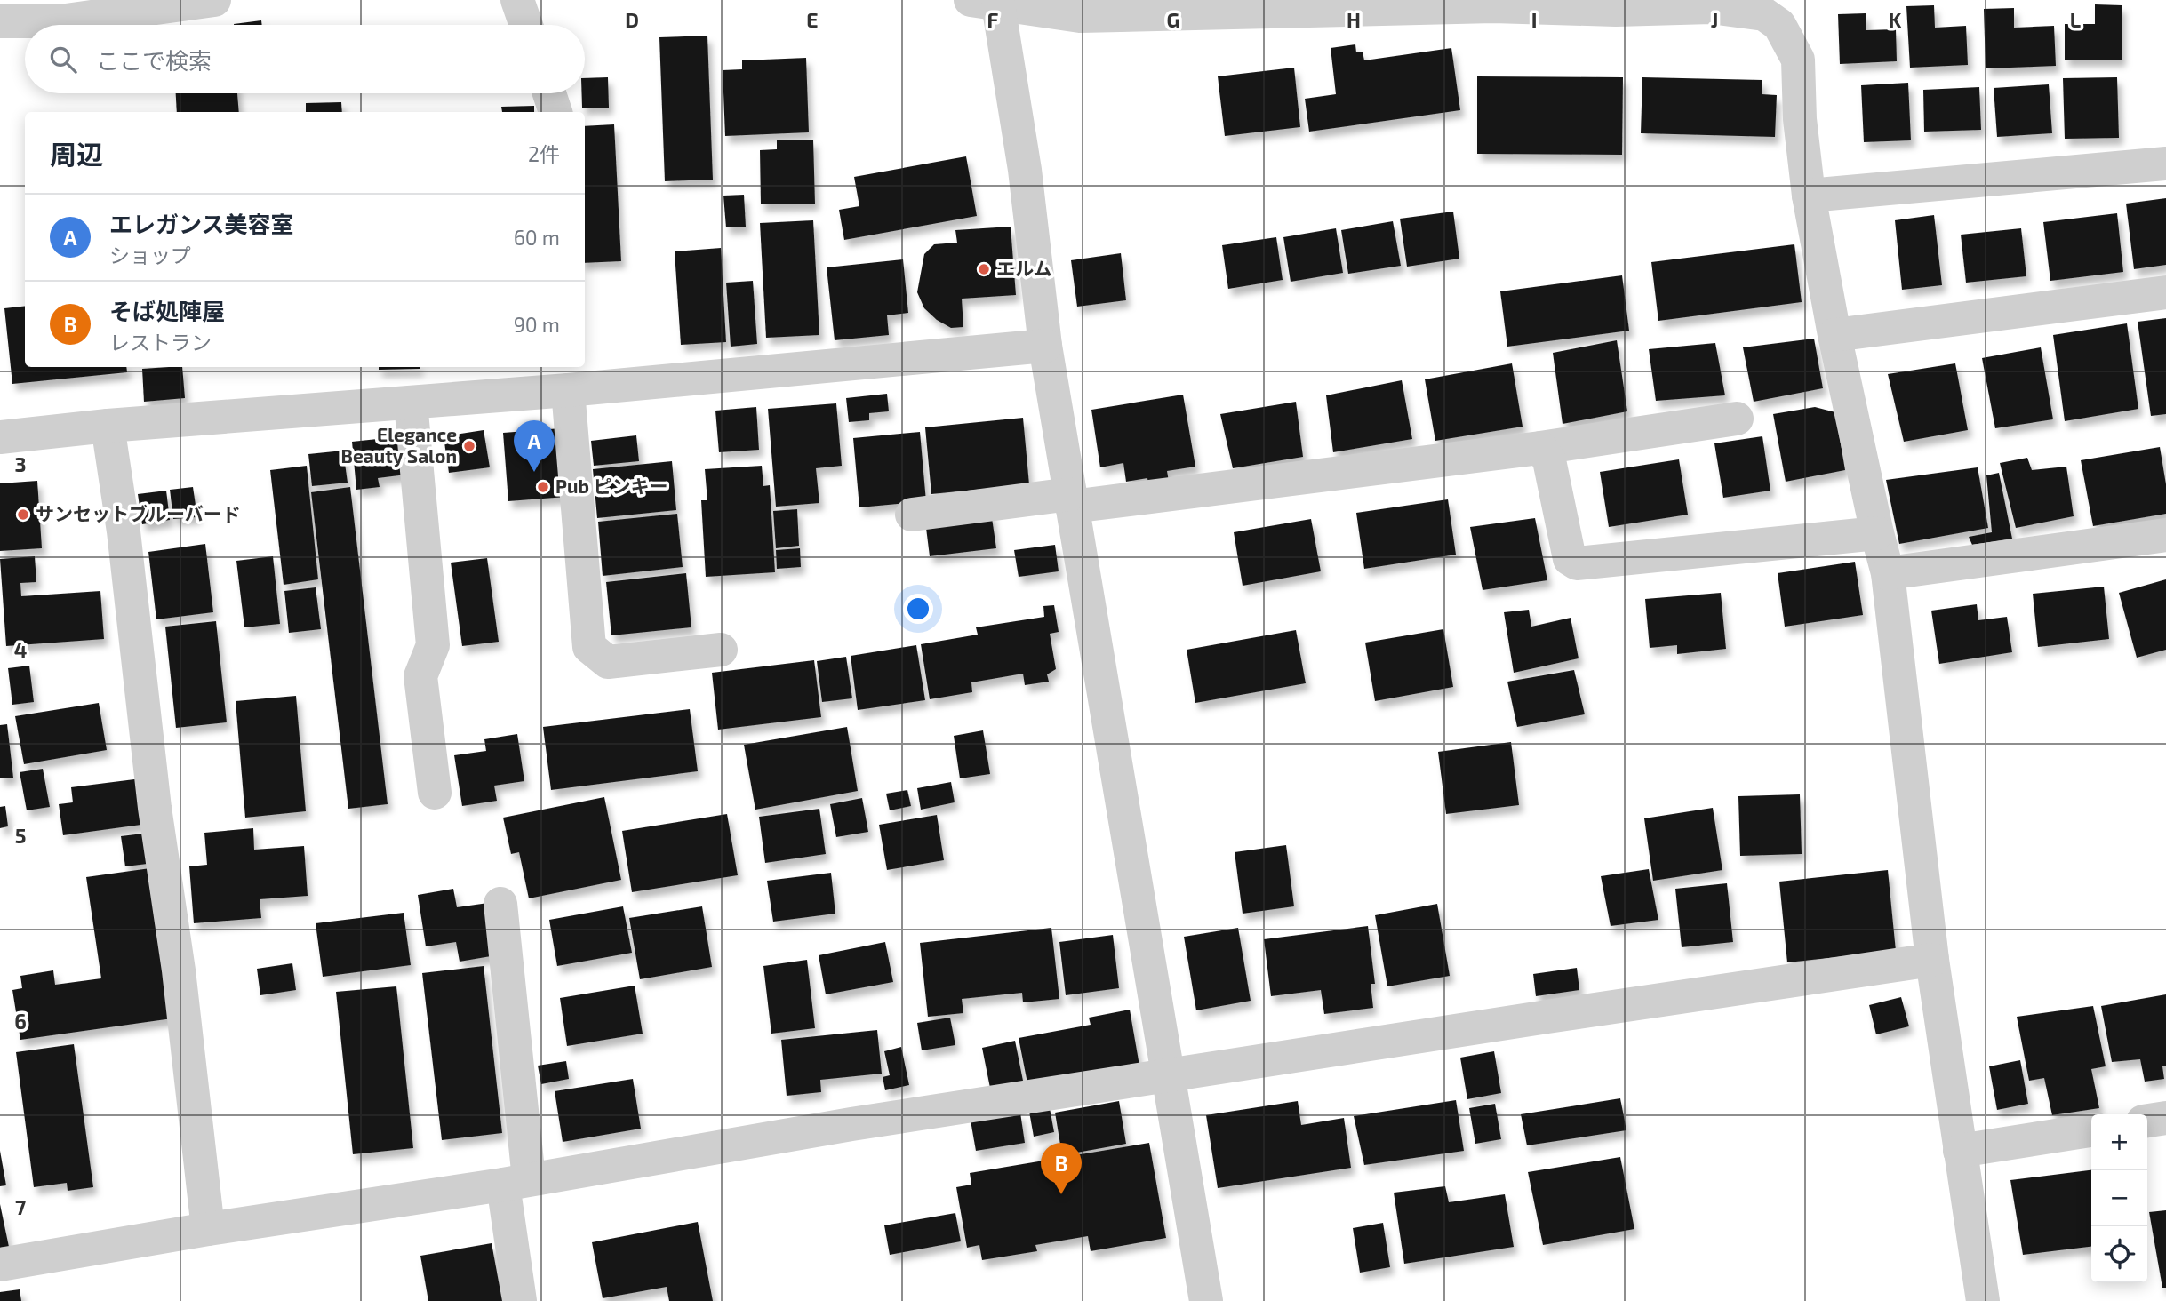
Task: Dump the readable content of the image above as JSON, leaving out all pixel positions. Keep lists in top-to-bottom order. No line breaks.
{"places":["エルム","Elegance Beauty Salon","Pub ピンキー","サンセットブルーバード"],"page":{"search":"ここで検索","heading":["周辺","2件"],"list":[{"mark":"A","name":"エレガンス美容室","note":"ショップ","value":"60 m"},{"mark":"B","name":"そば処陣屋","note":"レストラン","value":"90 m"}],"pins":["A","B"],"map_buttons":["+","−"]},"grid":{"columns":["D","E","F","G","H","I","J","K","L"],"rows":["3","4","5","6","7"]}}
